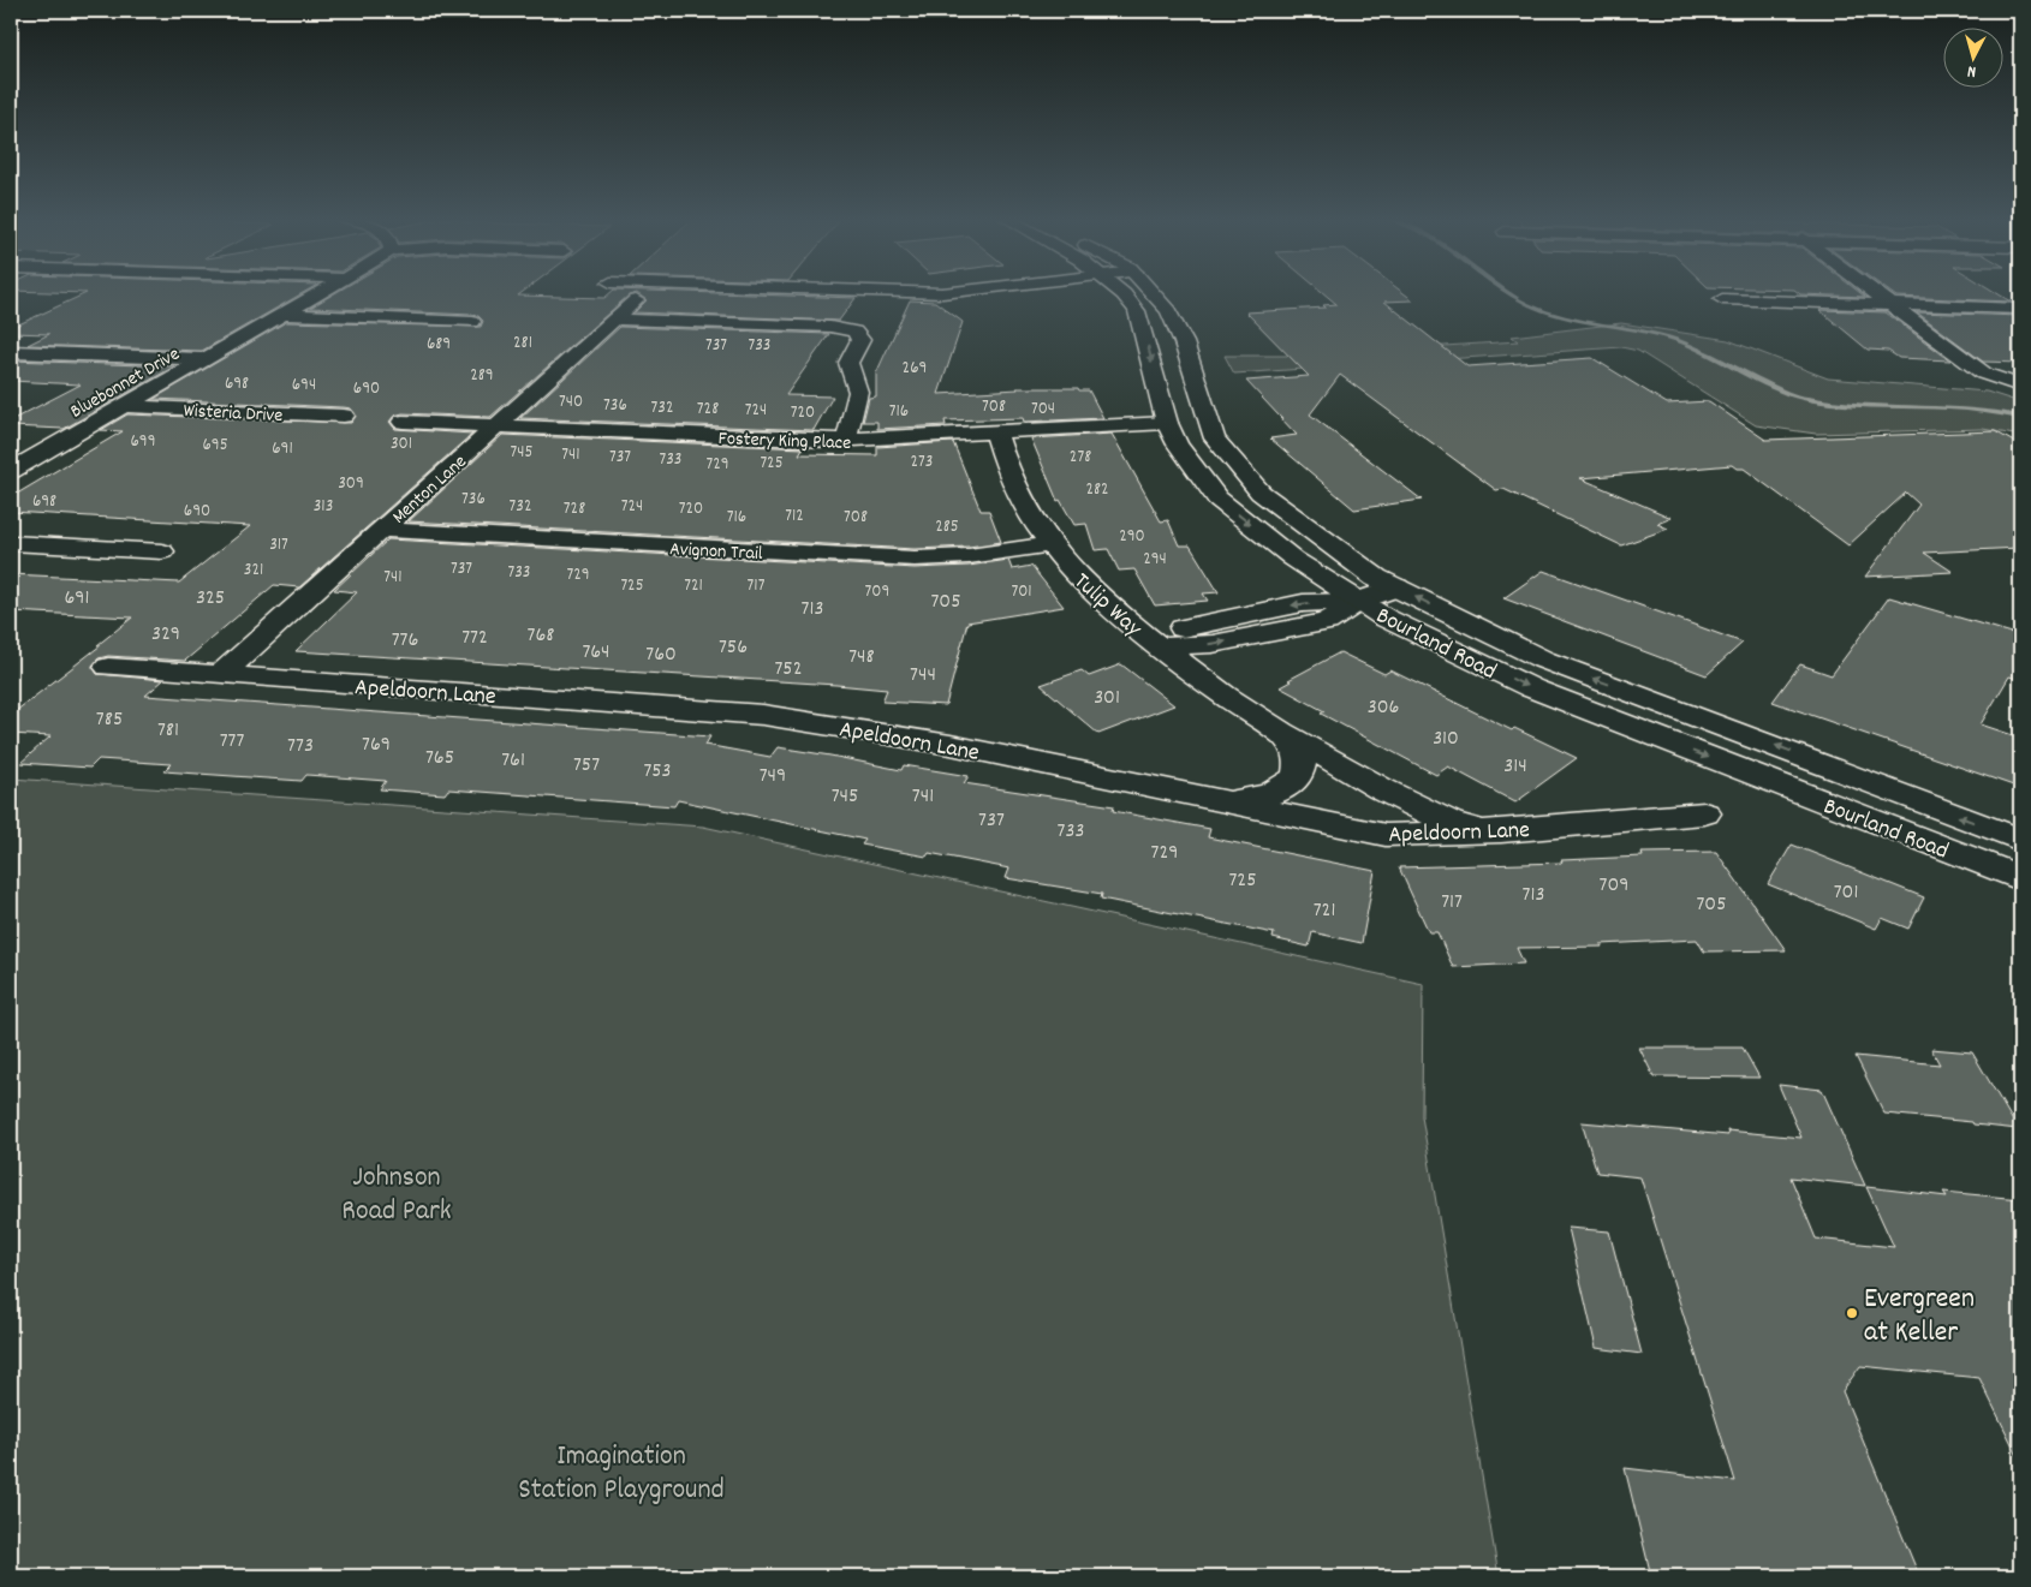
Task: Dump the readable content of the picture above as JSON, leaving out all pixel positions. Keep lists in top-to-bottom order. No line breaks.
{"streets":{"street":["Bluebonnet Drive","Wisteria Drive","Fostery King Place","Menton Lane","Avignon Trail","Tulip Way","Bourland Road","Apeldoorn Lane"]},"crossings":[["Bluebonnet Drive","Wisteria Drive"],["Fostery King Place","Menton Lane"],["Fostery King Place","Tulip Way"],["Fostery King Place","Bourland Road"],["Menton Lane","Avignon Trail"],["Menton Lane","Apeldoorn Lane"],["Avignon Trail","Tulip Way"],["Tulip Way","Apeldoorn Lane"]],"parks":["Johnson Road Park","Imagination Station Playground"],"places":["Evergreen at Keller"],"house_numbers":["281","689","737","733","269","289","698","694","690","740","736","708","732","728","704","724","716","720","699","301","695","691","745","741","737","278","733","273","725","729","309","282","736","698","313","732","724","728","720","690","712","716","708","285","290","317","294","737","321","733","729","741","725","721","717","709","701","691","325","705","713","329","768","772","776","756","764","760","748","752","744","301","306","785","781","310","777","769","773","765","761","757","314","753","749","745","741","737","733","729","725","709","701","713","717","705","721"],"north":"bottom"}
